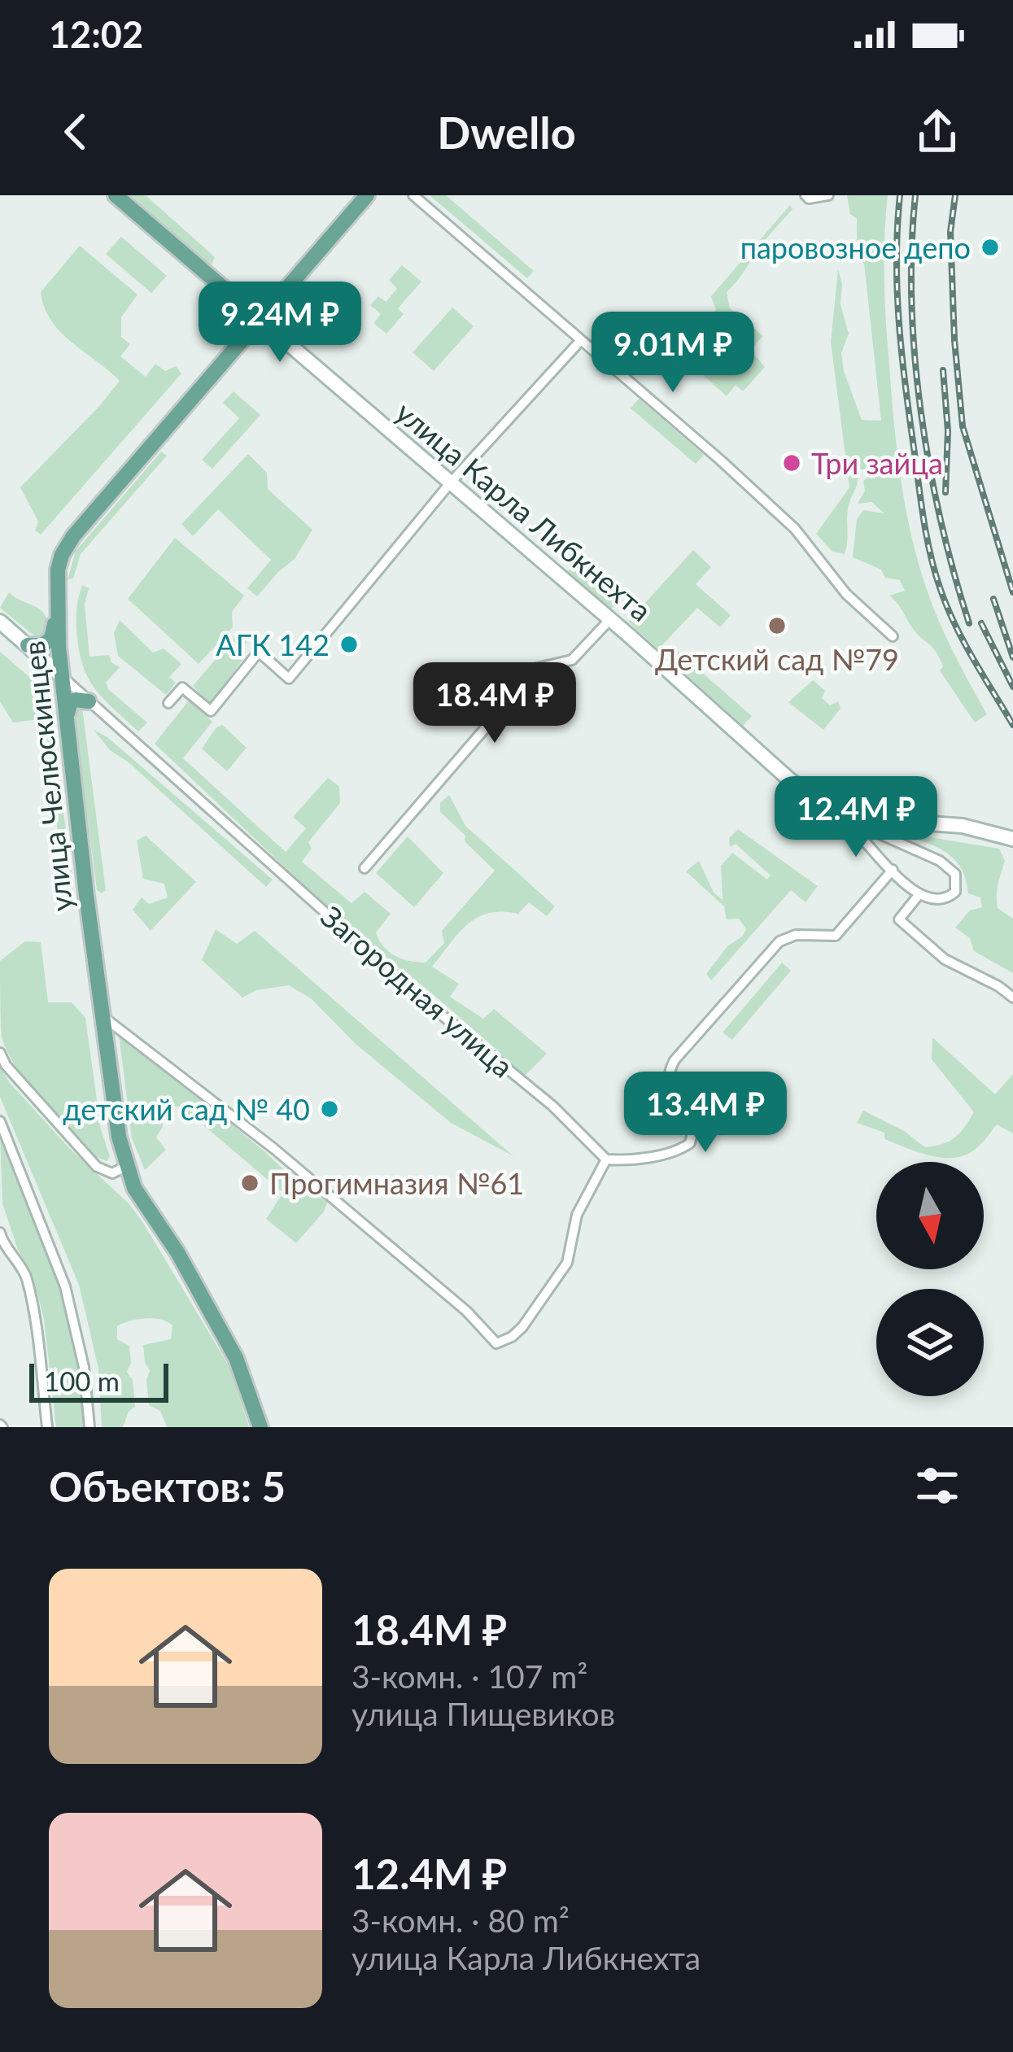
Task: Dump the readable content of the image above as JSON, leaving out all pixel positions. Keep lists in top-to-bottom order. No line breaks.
{"streets":{"main road":["улица Карла Либкнехта","улица Челюскинцев"],"street":["Загородная улица"]},"crossings":[["улица Карла Либкнехта","улица Челюскинцев"],["улица Челюскинцев","Загородная улица"]],"places":["паровозное депо","Три зайца","Детский сад №79","АГК 142","детский сад № 40","Прогимназия №61"],"scale_bar":"100 m","north":"bottom","page":{"status":"12:02","header":"Dwello","price":["9.24M ₽","9.01M ₽","18.4M ₽","12.4M ₽","13.4M ₽"],"scale":"100 m","heading":"Объектов: 5","list":[{"name":"18.4M ₽","note":"3-комн. · 107 m² · улица Пищевиков"},{"name":"12.4M ₽","note":"3-комн. · 80 m² · улица Карла Либкнехта"}]}}
